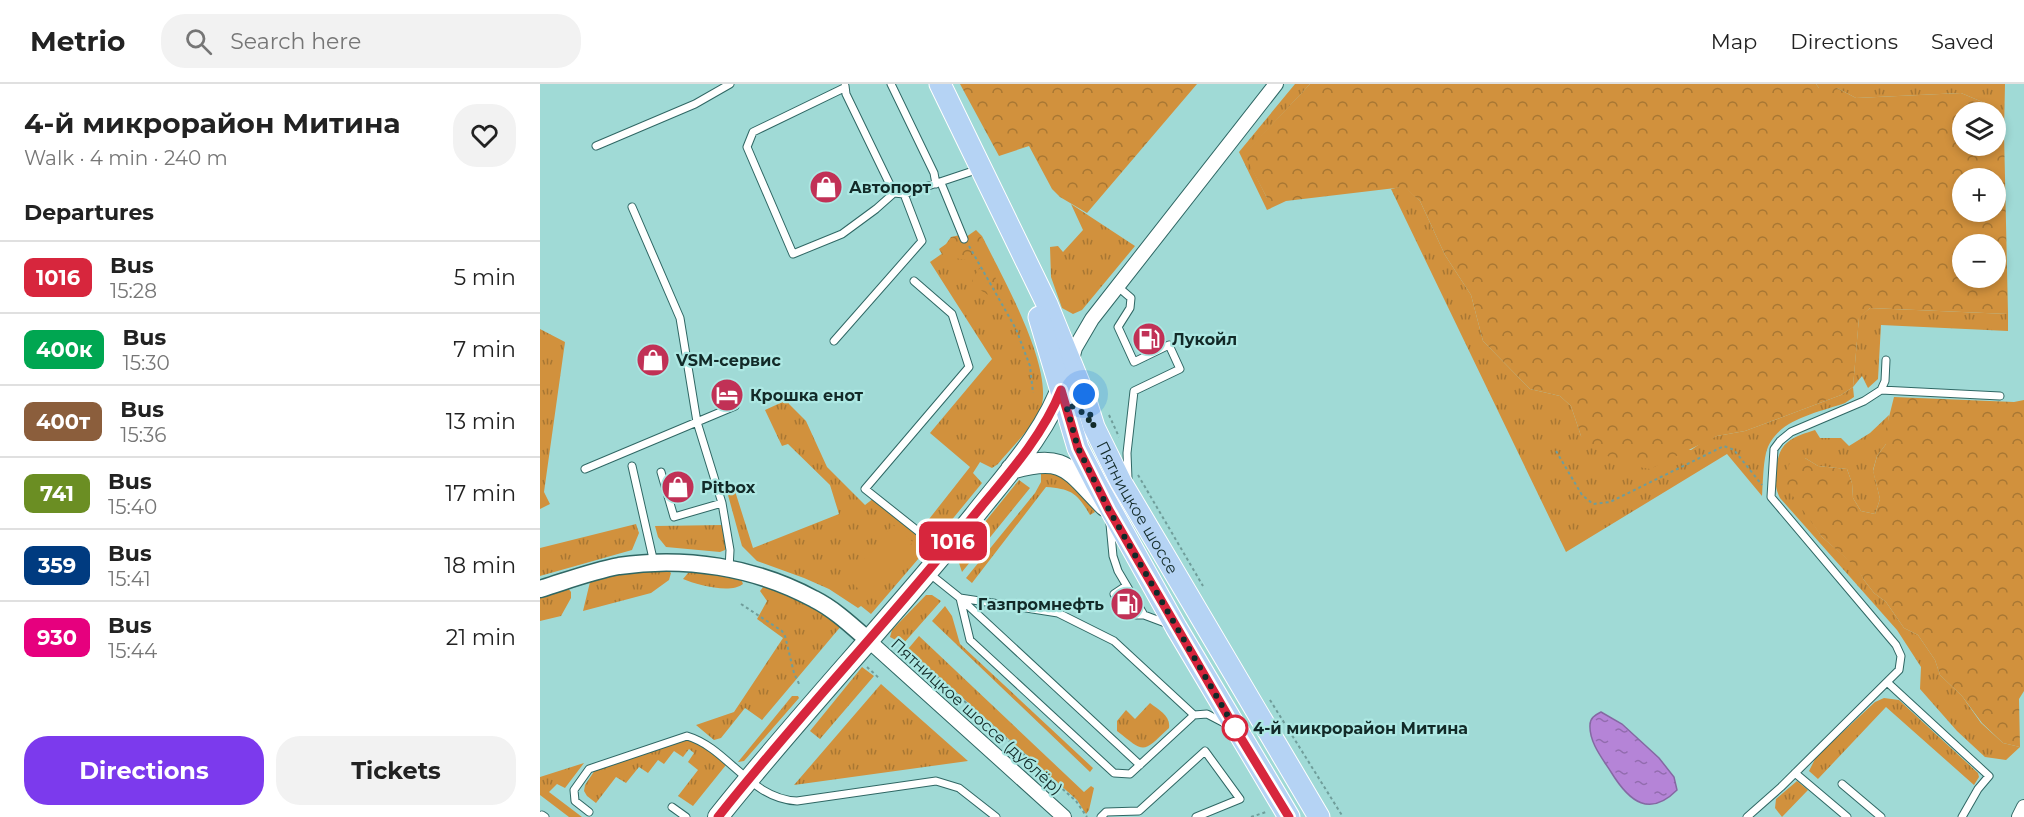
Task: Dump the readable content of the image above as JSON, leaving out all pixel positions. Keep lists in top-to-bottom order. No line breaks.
{"streets":{"main road":["Пятницкое шоссе"],"street":["Пятницкое шоссе (дублёр)"]},"places":{"shop":["Автопорт","VSM-сервис","Pitbox"],"fuel station":["Лукойл","Газпромнефть"],"hotel":["Крошка енот"],"other":["4-й микрорайон Митина"]},"lines":["bus line 1016"],"page":{"header":"Metrio","search":"Search here","nav":["Map","Directions","Saved"],"heading":[["4-й микрорайон Митина","Walk · 4 min · 240 m"],"Departures"],"on_map":"1016","map_buttons":["+","−"],"list":[{"mark":"1016","name":"Bus","note":"15:28","value":"5 min"},{"mark":"400к","name":"Bus","note":"15:30","value":"7 min"},{"mark":"400т","name":"Bus","note":"15:36","value":"13 min"},{"mark":"741","name":"Bus","note":"15:40","value":"17 min"},{"mark":"359","name":"Bus","note":"15:41","value":"18 min"},{"mark":"930","name":"Bus","note":"15:44","value":"21 min"}],"buttons":["Directions","Tickets"]}}
